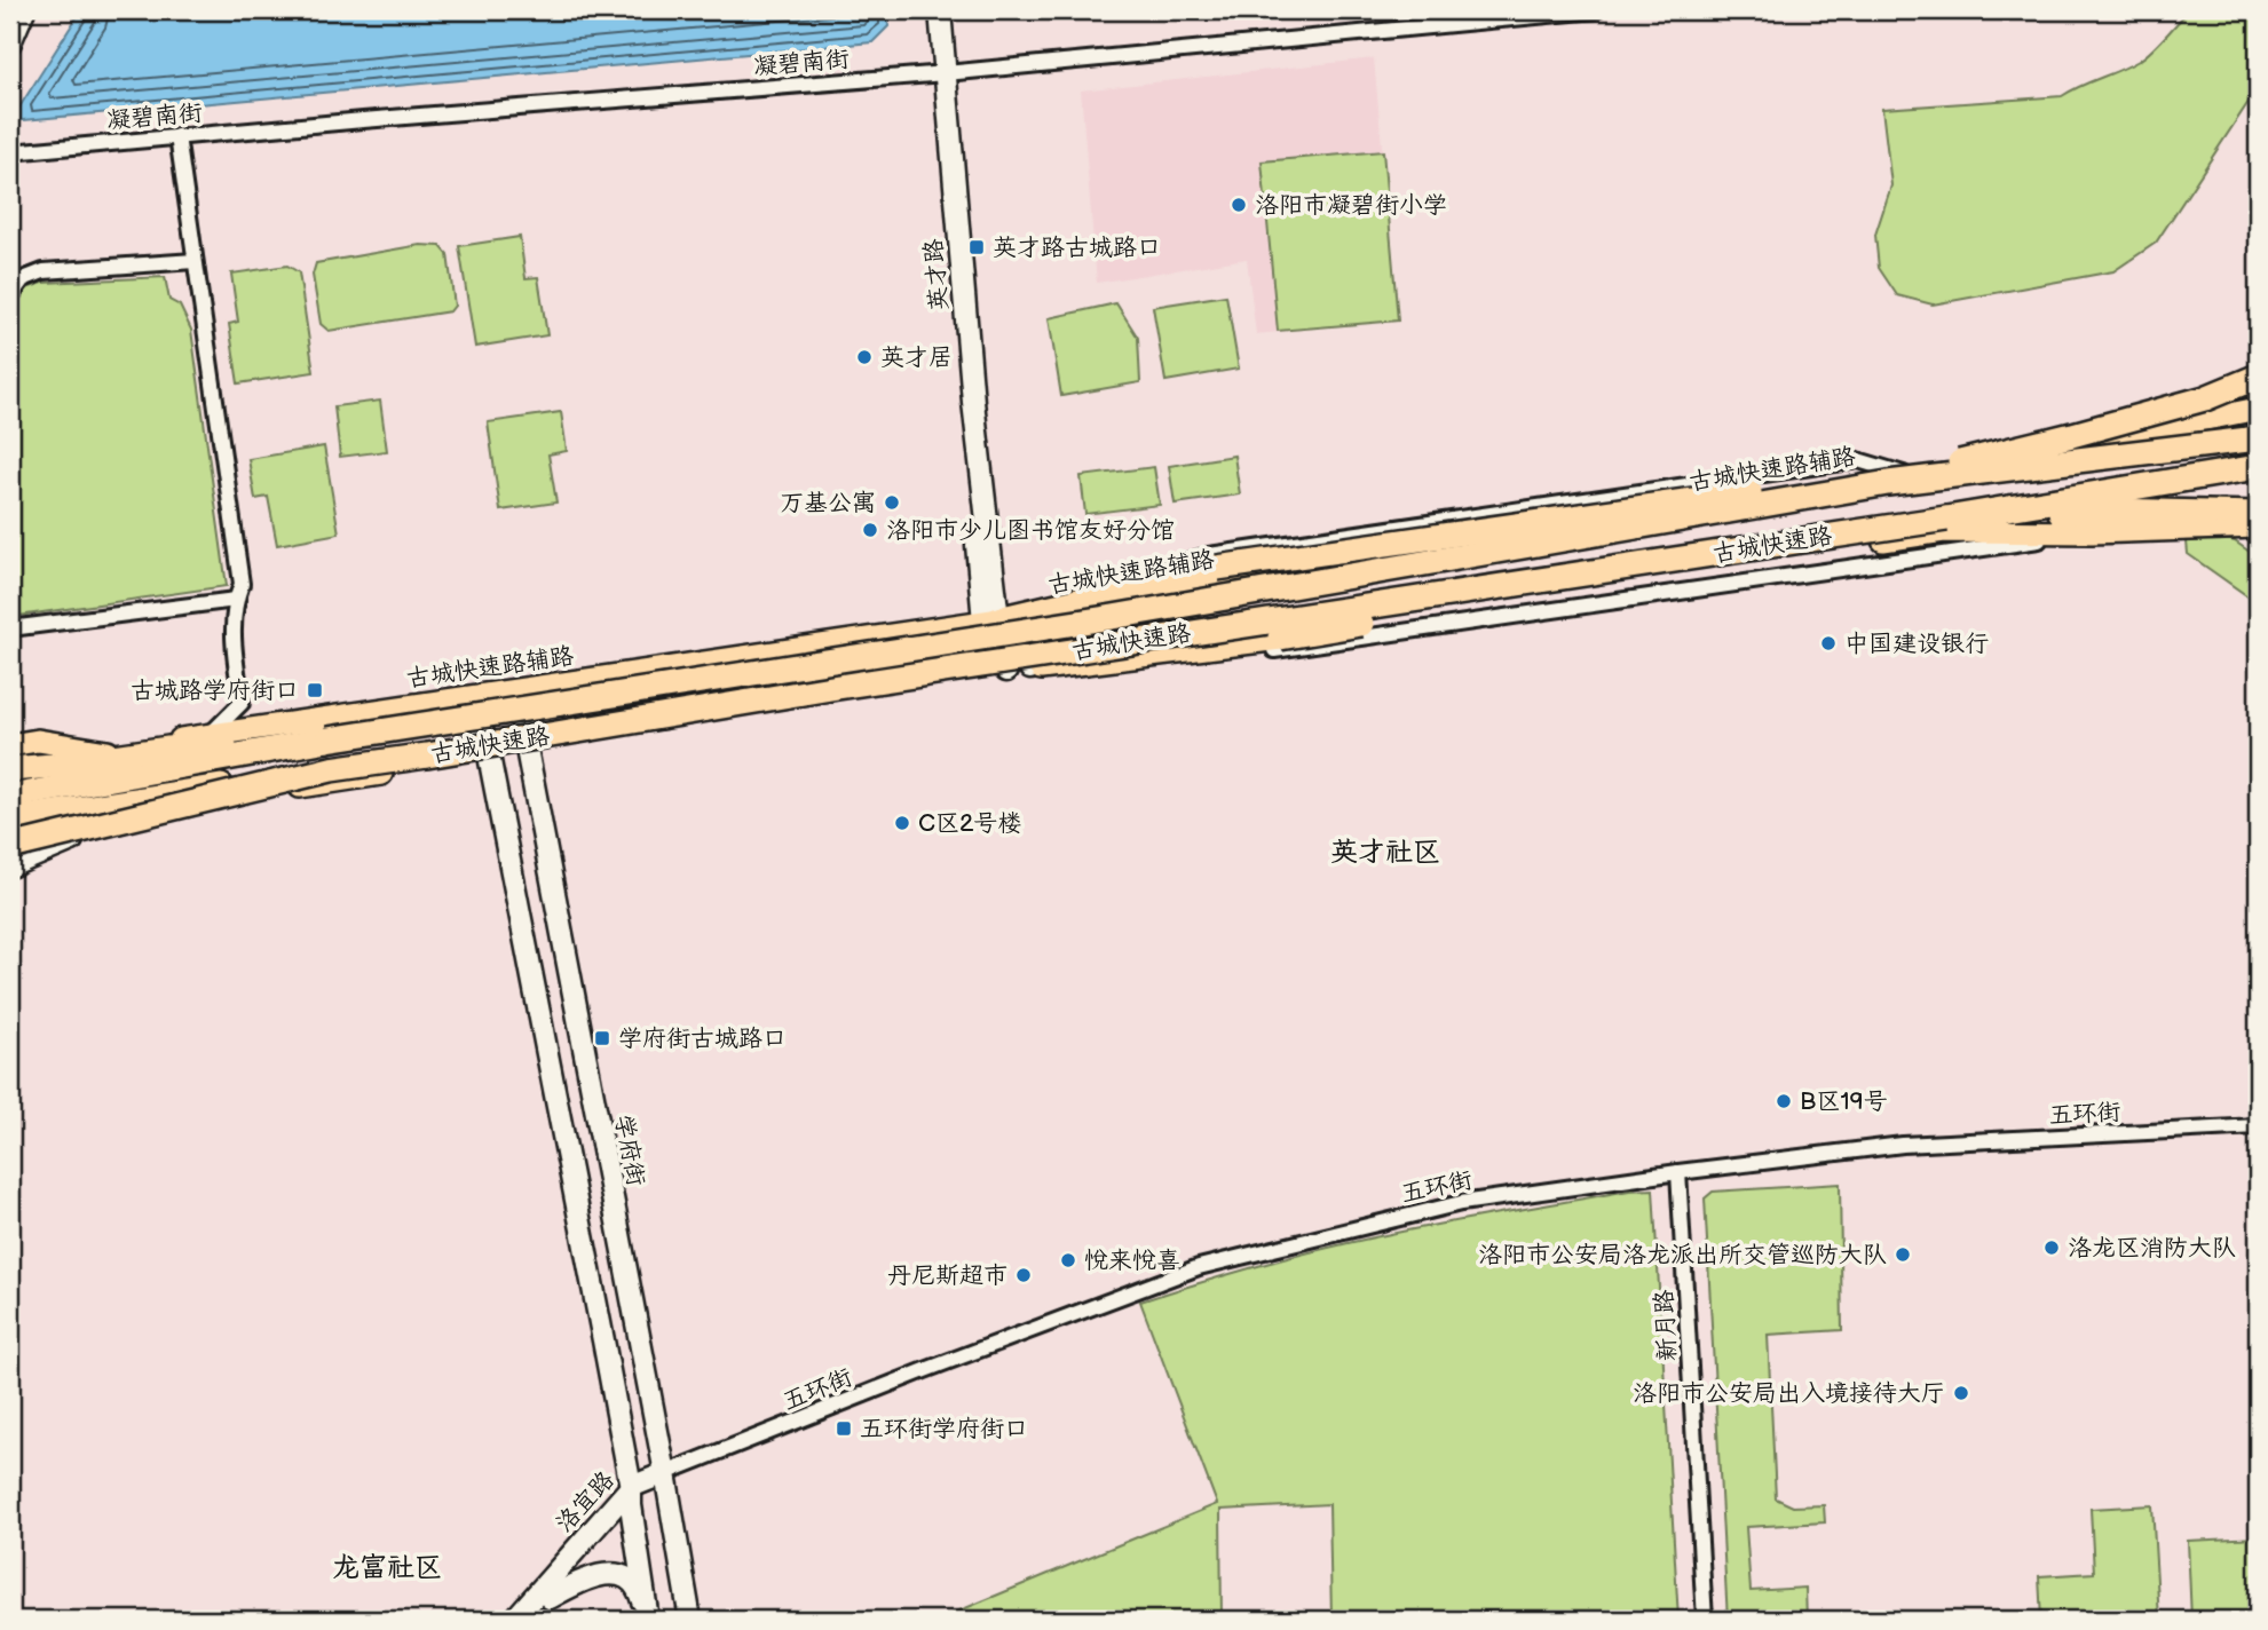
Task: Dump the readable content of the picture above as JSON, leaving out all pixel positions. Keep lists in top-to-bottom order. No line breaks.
{"streets":{"highway":["古城快速路"],"main road":["英才路","古城快速路辅路","学府街","洛宜路"],"street":["凝碧南街","五环街","新月路"]},"crossings":[["凝碧南街","英才路"],["英才路","古城快速路辅路"],["古城快速路辅路","古城快速路"],["古城快速路辅路","学府街"],["五环街","学府街"],["五环街","新月路"],["五环街","洛宜路"],["学府街","洛宜路"]],"districts":["英才社区","龙富社区"],"places":{"other":["洛阳市凝碧街小学","英才居","万基公寓","洛阳市少儿图书馆友好分馆","中国建设银行","C区2号楼","B区19号","洛龙区消防大队","洛阳市公安局洛龙派出所交管巡防大队","悦来悦喜","丹尼斯超市","洛阳市公安局出入境接待大厅"],"transit":["英才路古城路口","古城路学府街口","学府街古城路口","五环街学府街口"]}}
